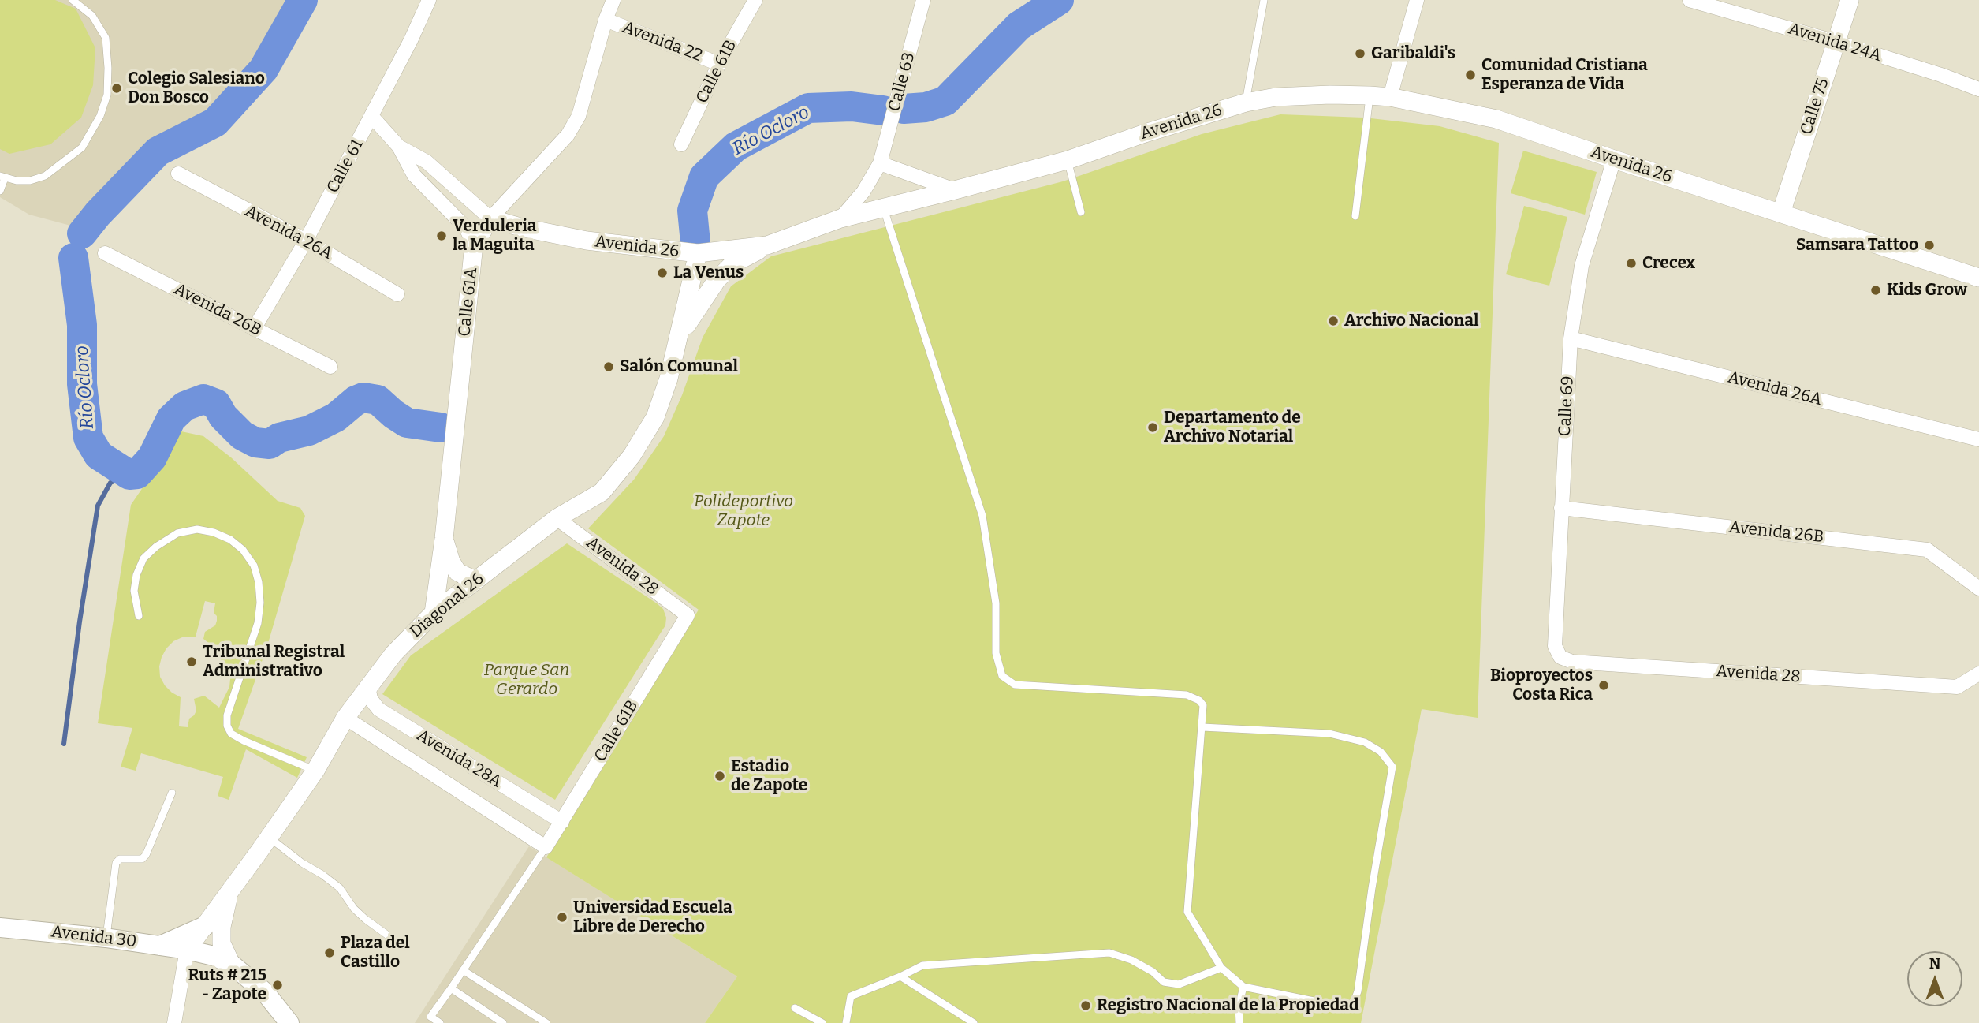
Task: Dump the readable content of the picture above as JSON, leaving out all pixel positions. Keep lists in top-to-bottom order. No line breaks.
{"streets":{"main road":["Avenida 30"],"street":["Avenida 22","Avenida 24A","Calle 61B","Calle 63","Calle 75","Avenida 26","Calle 61","Avenida 26A","Calle 61A","Avenida 26B","Calle 69","Avenida 28","Diagonal 26","Avenida 28A"]},"crossings":[["Avenida 22","Calle 61B"],["Avenida 22","Calle 61A"],["Avenida 24A","Calle 75"],["Calle 61B","Avenida 28"],["Calle 61B","Avenida 28A"],["Calle 63","Avenida 26"],["Calle 75","Avenida 26"],["Avenida 26","Calle 61"],["Avenida 26","Calle 61A"],["Avenida 26","Calle 69"],["Avenida 26","Diagonal 26"],["Calle 61","Avenida 26A"],["Calle 61","Avenida 26B"],["Avenida 26A","Calle 69"],["Calle 61A","Diagonal 26"],["Avenida 26B","Calle 69"],["Calle 69","Avenida 28"],["Avenida 28","Diagonal 26"],["Diagonal 26","Avenida 28A"],["Diagonal 26","Avenida 30"]],"water":["Río Ocloro"],"parks":["Polideportivo Zapote","Parque San Gerardo"],"places":["Garibaldi's","Comunidad Cristiana Esperanza de Vida","Colegio Salesiano Don Bosco","Verduleria la Maguita","Samsara Tattoo","Crecex","La Venus","Kids Grow","Archivo Nacional","Salón Comunal","Departamento de Archivo Notarial","Tribunal Registral Administrativo","Bioproyectos Costa Rica","Estadio de Zapote","Universidad Escuela Libre de Derecho","Plaza del Castillo","Ruts # 215 - Zapote","Registro Nacional de la Propiedad"],"north":"top"}
